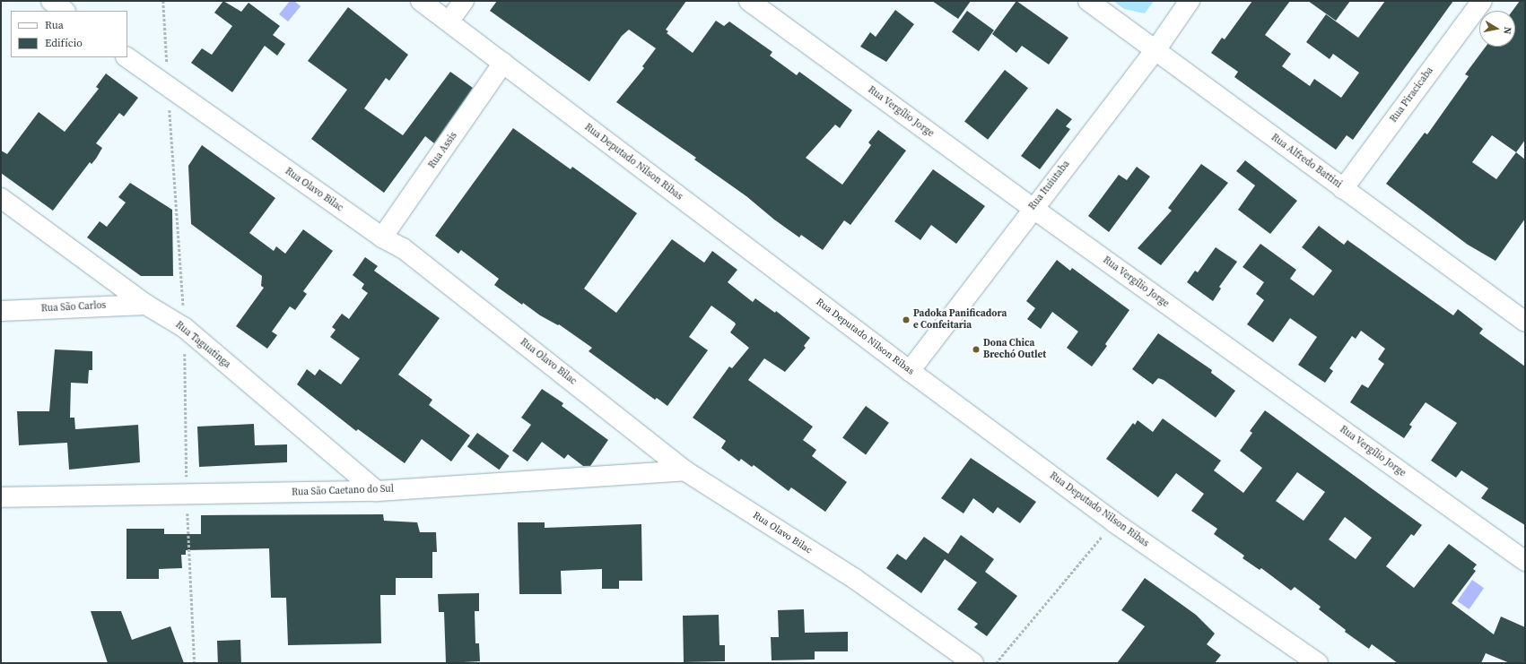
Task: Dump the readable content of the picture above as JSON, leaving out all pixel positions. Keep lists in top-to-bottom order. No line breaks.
{"streets":{"street":["Rua Piracicaba","Rua Vergílio Jorge","Rua Assis","Rua Alfredo Battini","Rua Deputado Nilson Ribas","Rua Ituiutaba","Rua Olavo Bilac","Rua São Carlos","Rua Taguatinga","Rua São Caetano do Sul"]},"crossings":[["Rua Piracicaba","Rua Alfredo Battini"],["Rua Vergílio Jorge","Rua Ituiutaba"],["Rua Assis","Rua Deputado Nilson Ribas"],["Rua Assis","Rua Olavo Bilac"],["Rua Alfredo Battini","Rua Ituiutaba"],["Rua Deputado Nilson Ribas","Rua Ituiutaba"],["Rua Olavo Bilac","Rua São Caetano do Sul"],["Rua São Carlos","Rua Taguatinga"],["Rua Taguatinga","Rua São Caetano do Sul"]],"places":["Padoka Panificadora e Confeitaria","Dona Chica Brechó Outlet"],"legend":["Rua","Edifício"],"north":"right"}
